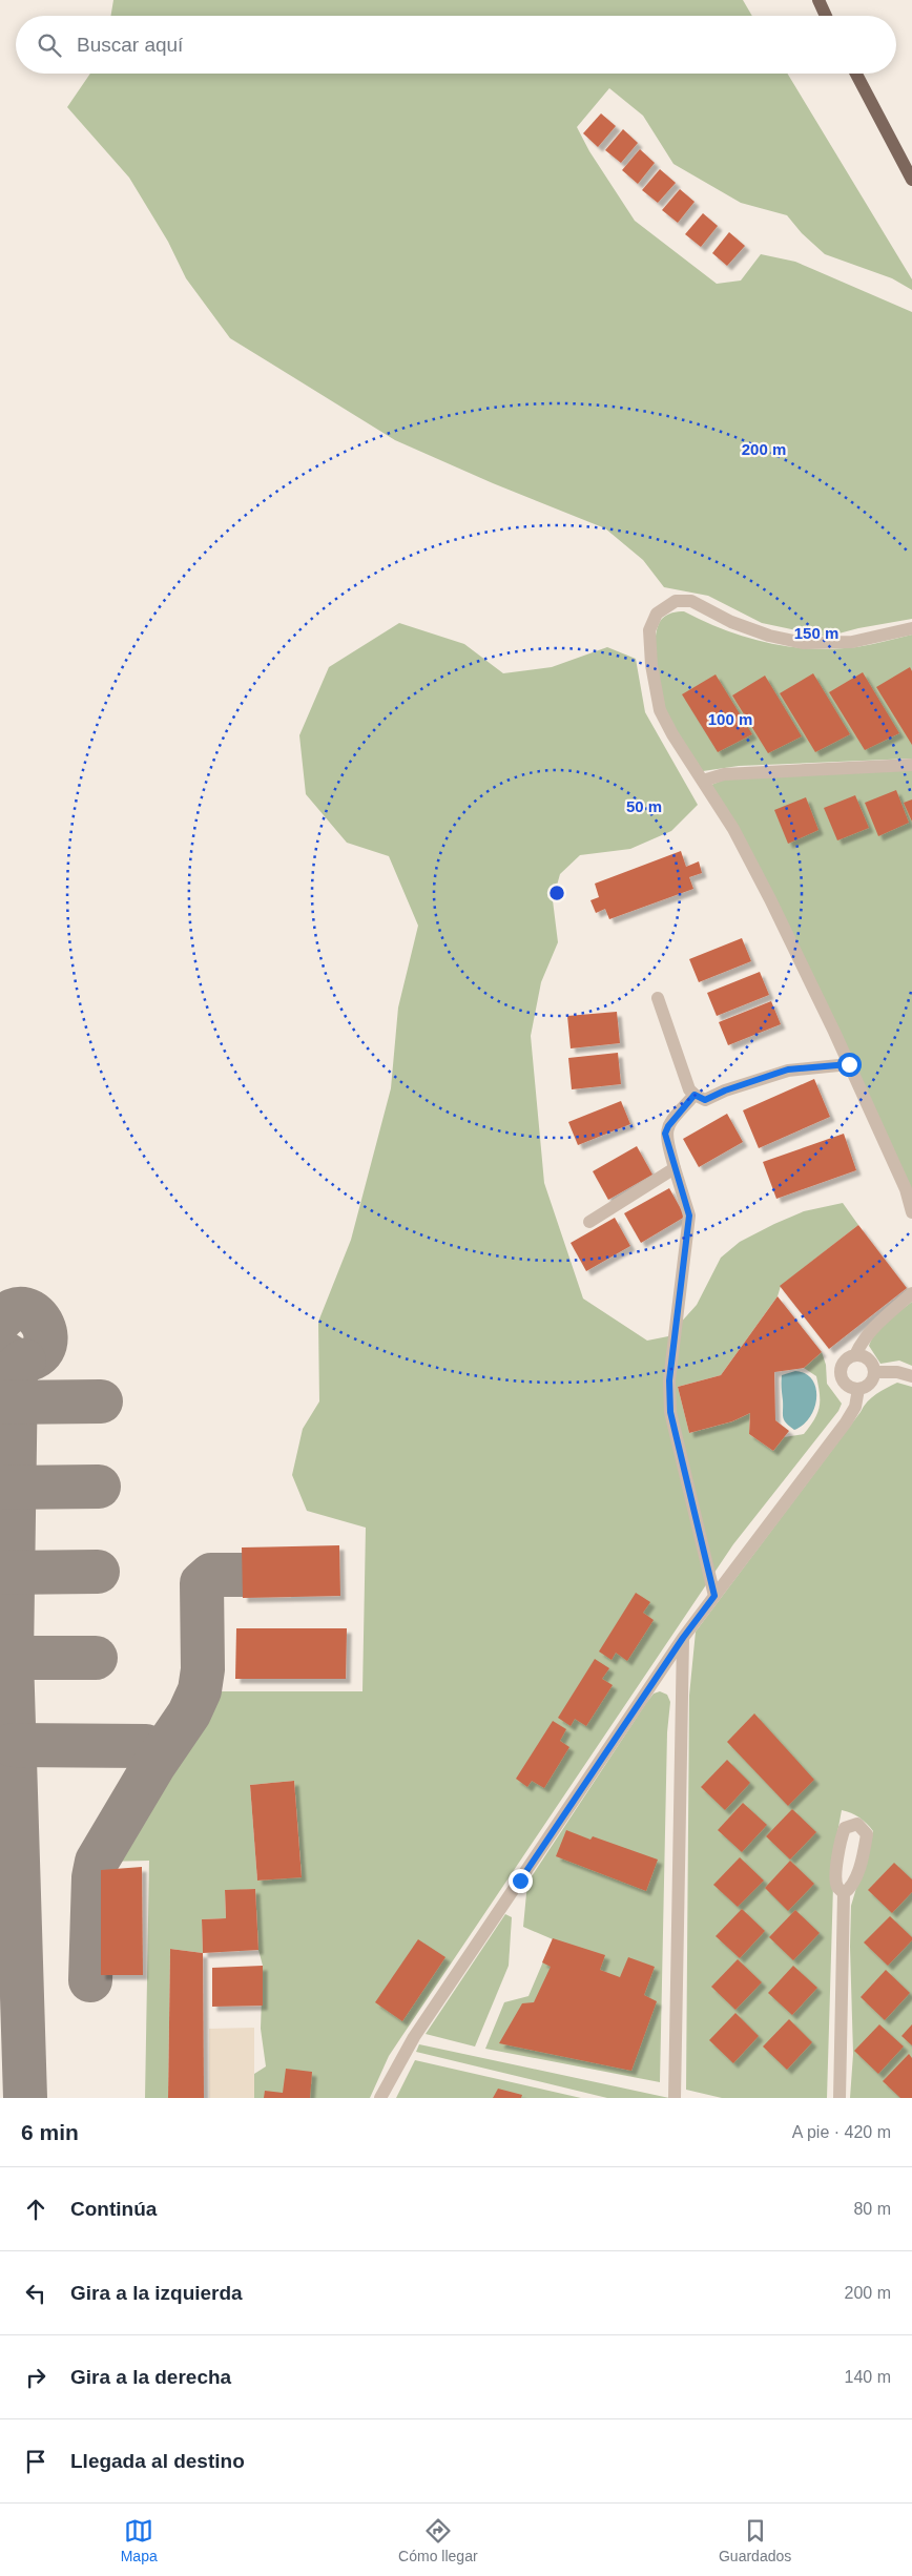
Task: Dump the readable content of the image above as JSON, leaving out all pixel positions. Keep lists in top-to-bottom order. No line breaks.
{"page":{"search":"Buscar aquí","heading":["6 min","A pie · 420 m"],"list":[["Continúa","80 m"],["Gira a la izquierda","200 m"],["Gira a la derecha","140 m"],"Llegada al destino"],"nav":["Mapa","Cómo llegar","Guardados"]},"rings":["200 m","150 m","100 m","50 m"]}
